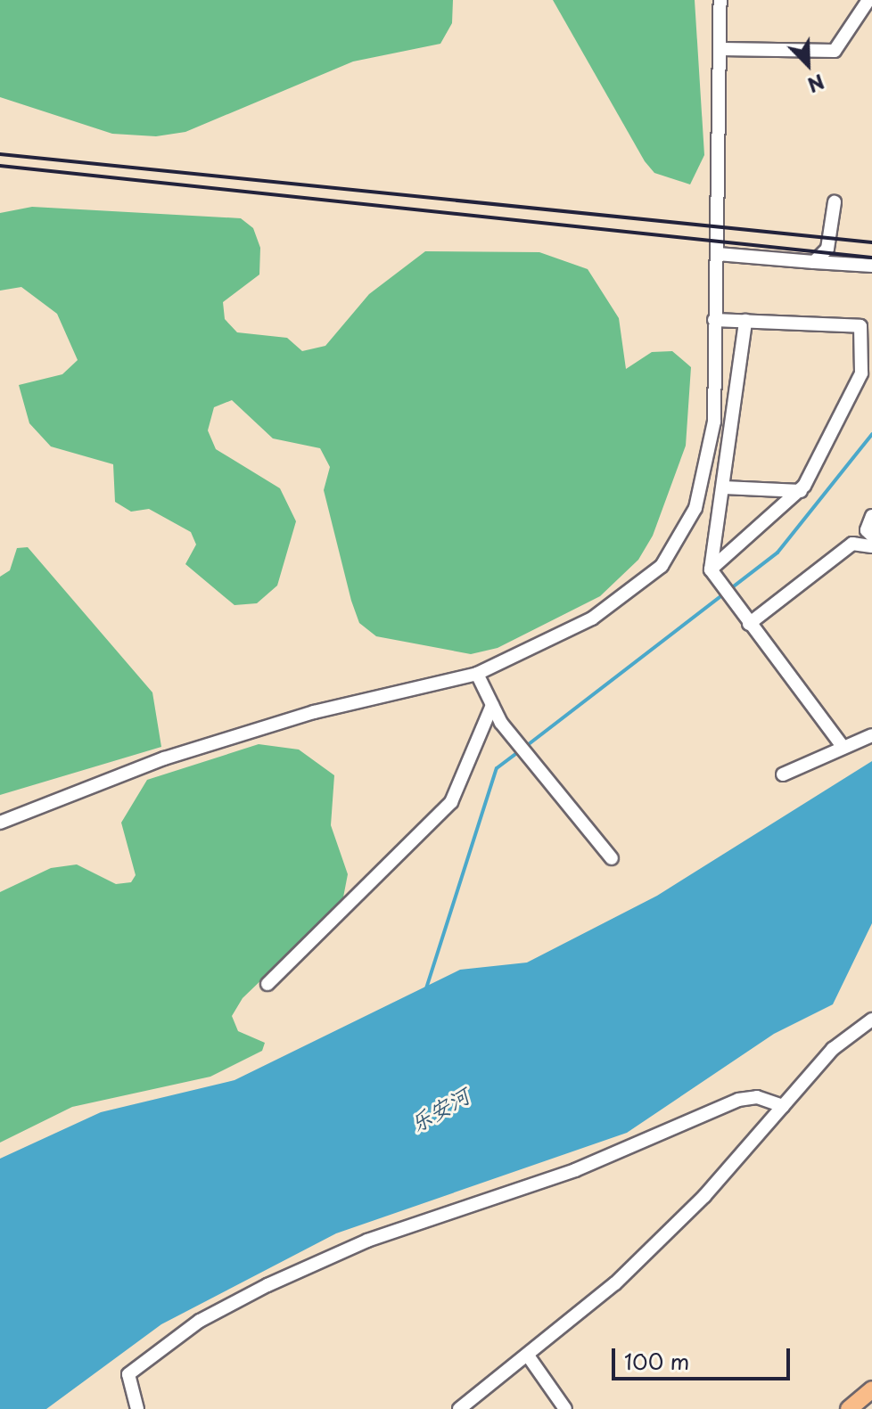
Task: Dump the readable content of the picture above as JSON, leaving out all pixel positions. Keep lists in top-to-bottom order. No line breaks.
{"water":["乐安河"],"scale_bar":"100 m","north":"bottom right"}
